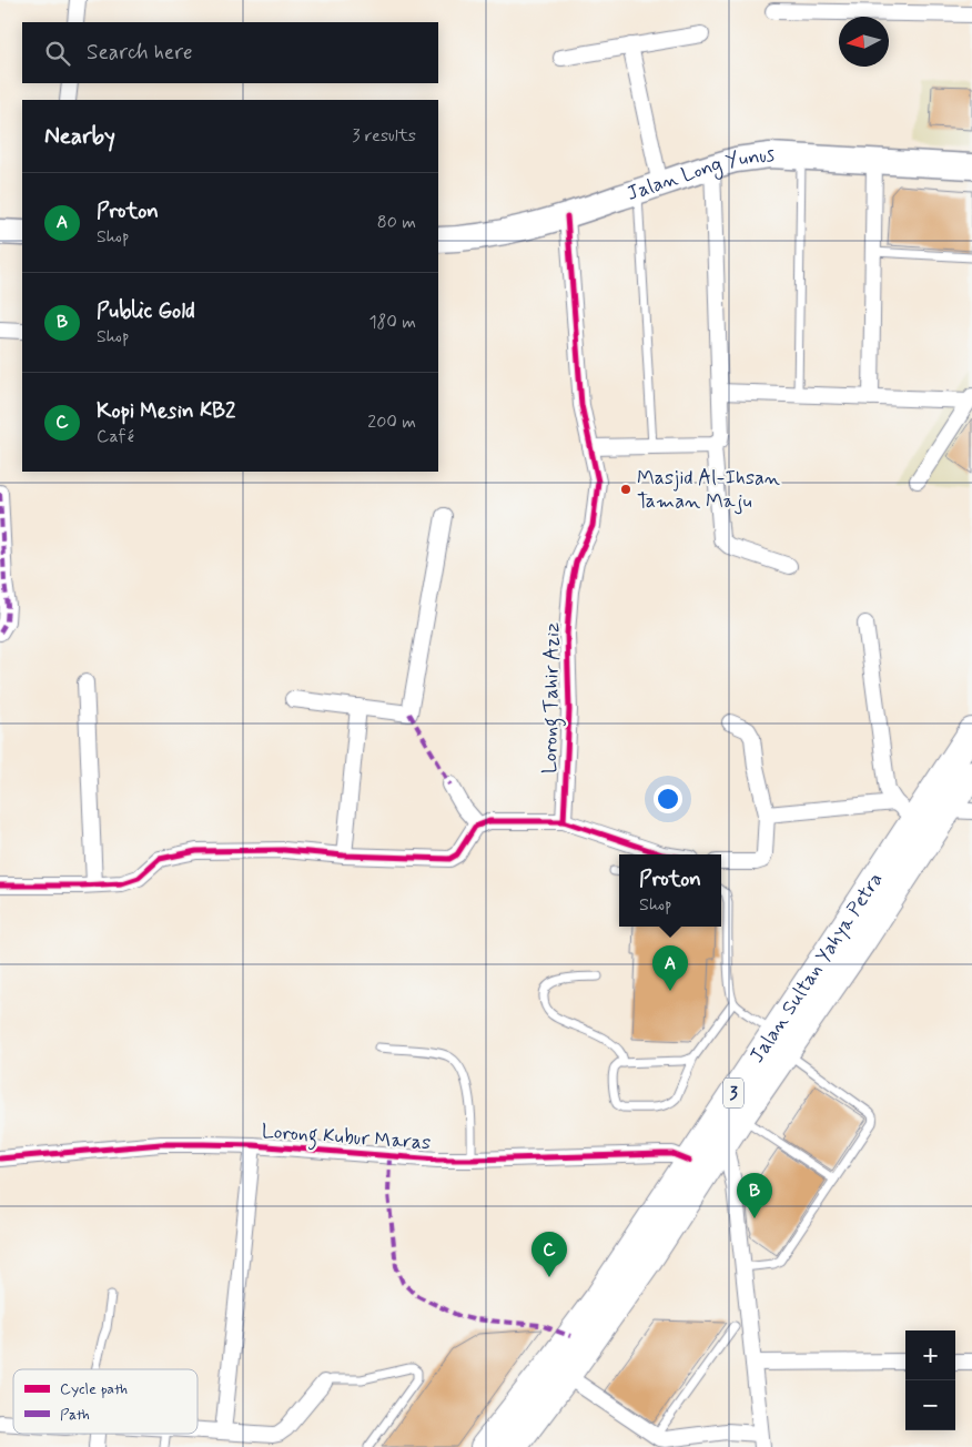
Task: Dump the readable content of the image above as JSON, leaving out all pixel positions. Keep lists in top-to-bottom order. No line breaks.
{"streets":{"highway":["Jalan Sultan Yahya Petra","3"],"main road":["Jalan Long Yunus"],"street":["Lorong Tahir Aziz","Lorong Kubur Maras"]},"crossings":[["Jalan Long Yunus","Lorong Tahir Aziz"],["Jalan Sultan Yahya Petra","Lorong Kubur Maras"]],"places":["Masjid Al-Ihsan Taman Maju"],"legend":["Cycle path","Path"],"north":"left","page":{"search":"Search here","heading":["Nearby","3 results"],"list":[{"mark":"A","name":"Proton","note":"Shop","value":"80 m"},{"mark":"B","name":"Public Gold","note":"Shop","value":"180 m"},{"mark":"C","name":"Kopi Mesin KB2","note":"Café","value":"200 m"}],"popup":["Proton","Shop"],"pins":["A","B","C"],"map_buttons":["+","−"]}}
